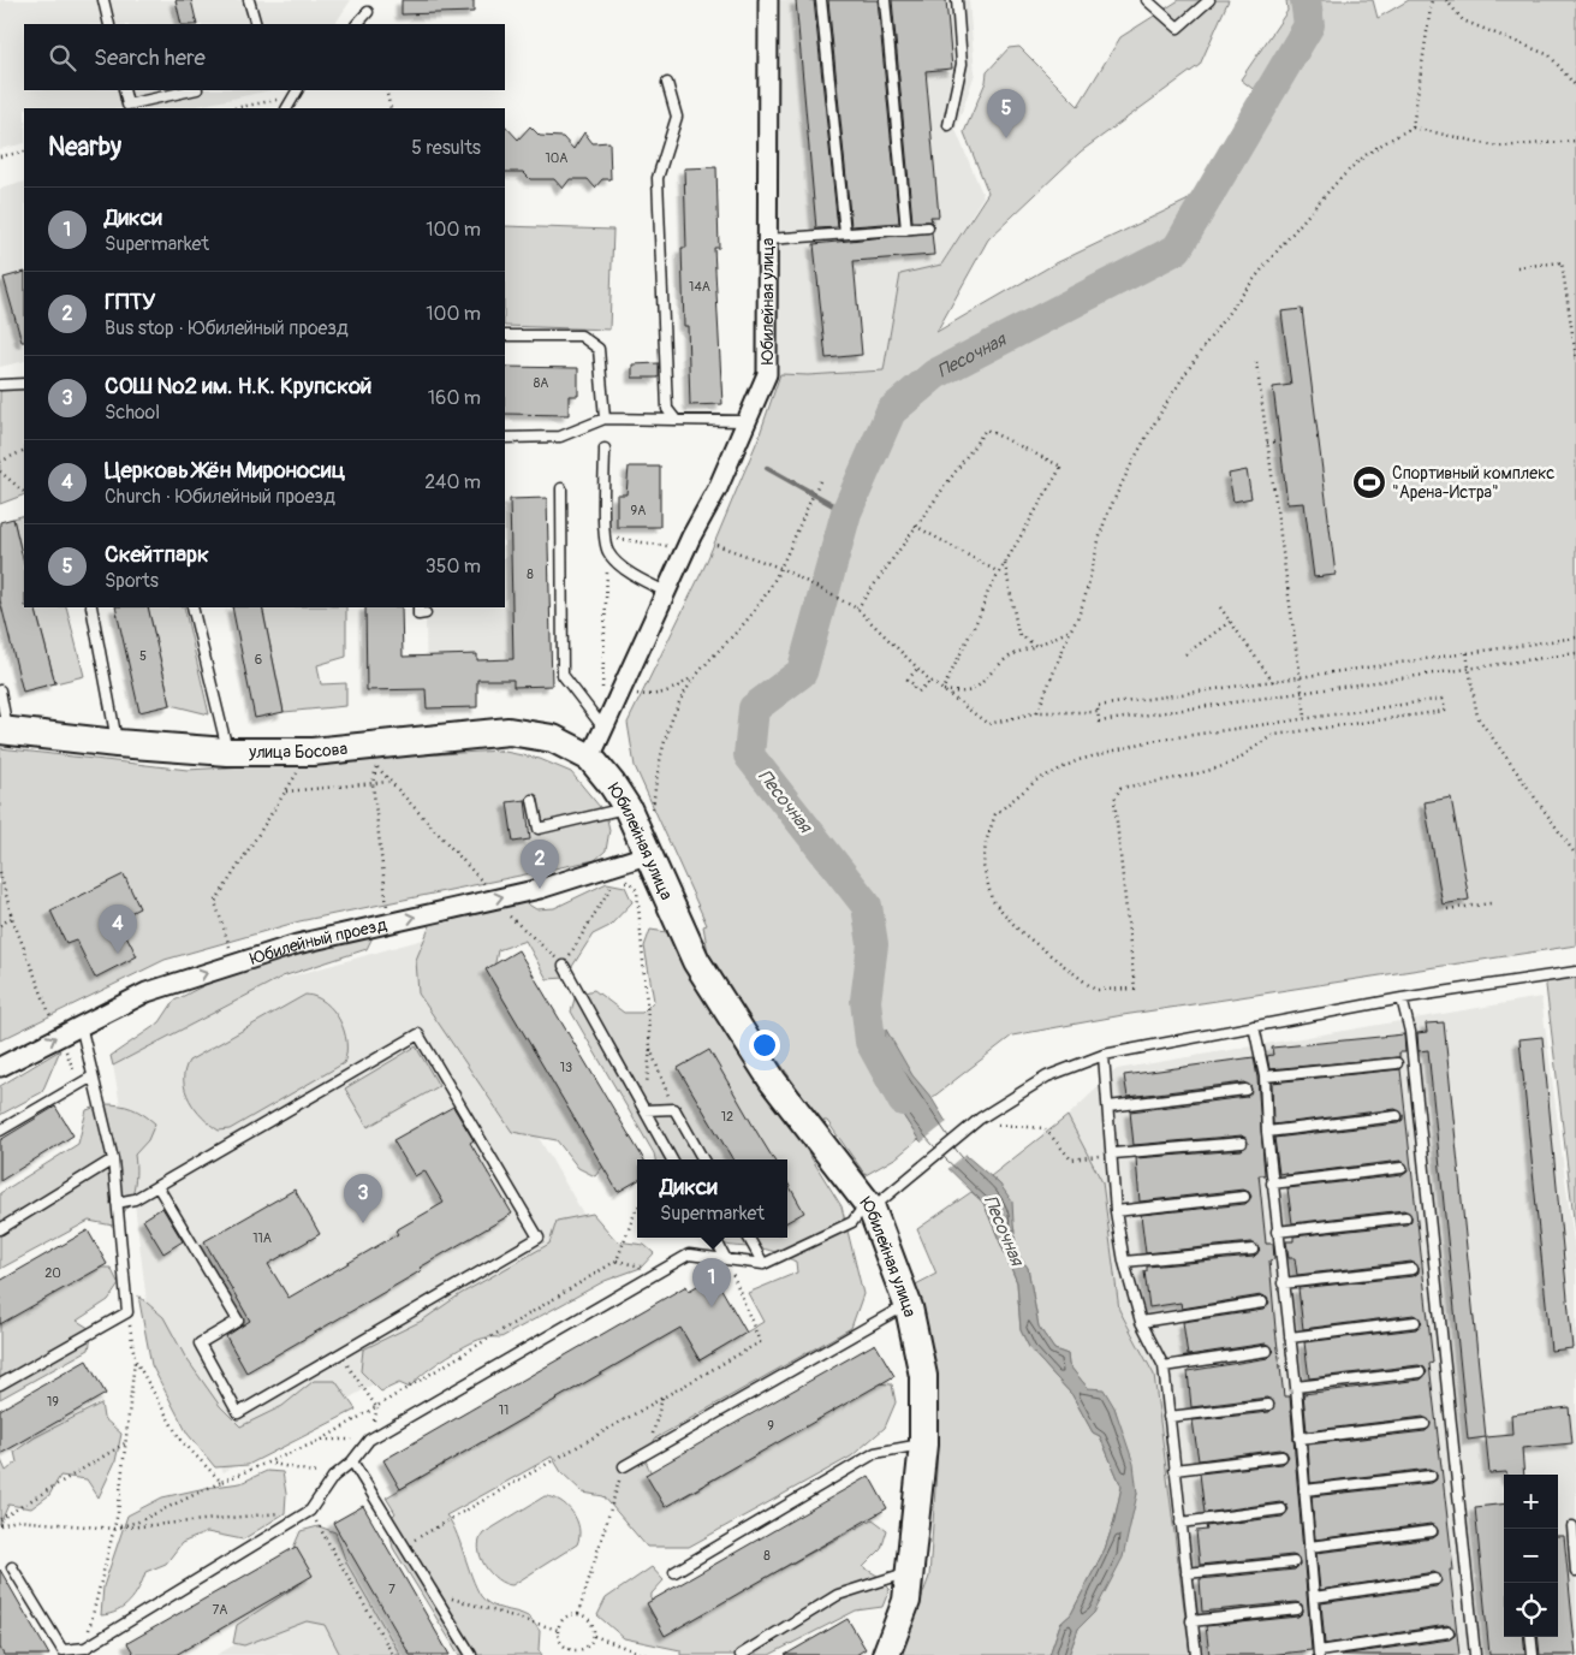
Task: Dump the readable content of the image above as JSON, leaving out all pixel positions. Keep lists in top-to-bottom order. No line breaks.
{"streets":{"street":["Юбилейная улица","улица Босова","Юбилейный проезд"]},"crossings":[["Юбилейная улица","улица Босова"],["Юбилейная улица","Юбилейный проезд"]],"one_way":["Юбилейный проезд"],"water":["Песочная"],"places":{"sports":["Спортивный комплекс \"Арена-Истра\""]},"house_numbers":["10А","14А","8А","9А","8","5","6","13","12","11А","20","19","11","9","8","7","7А"],"page":{"search":"Search here","pins":["5","2","4","3","1"],"heading":["Nearby","5 results"],"list":[{"mark":"1","name":"Дикси","note":"Supermarket","value":"100 m"},{"mark":"2","name":"ГПТУ","note":"Bus stop · Юбилейный проезд","value":"100 m"},{"mark":"3","name":"СОШ №2 им. Н.К. Крупской","note":"School","value":"160 m"},{"mark":"4","name":"Церковь Жён Мироносиц","note":"Church · Юбилейный проезд","value":"240 m"},{"mark":"5","name":"Скейтпарк","note":"Sports","value":"350 m"}],"popup":["Дикси","Supermarket"],"map_buttons":["+","−"]}}
